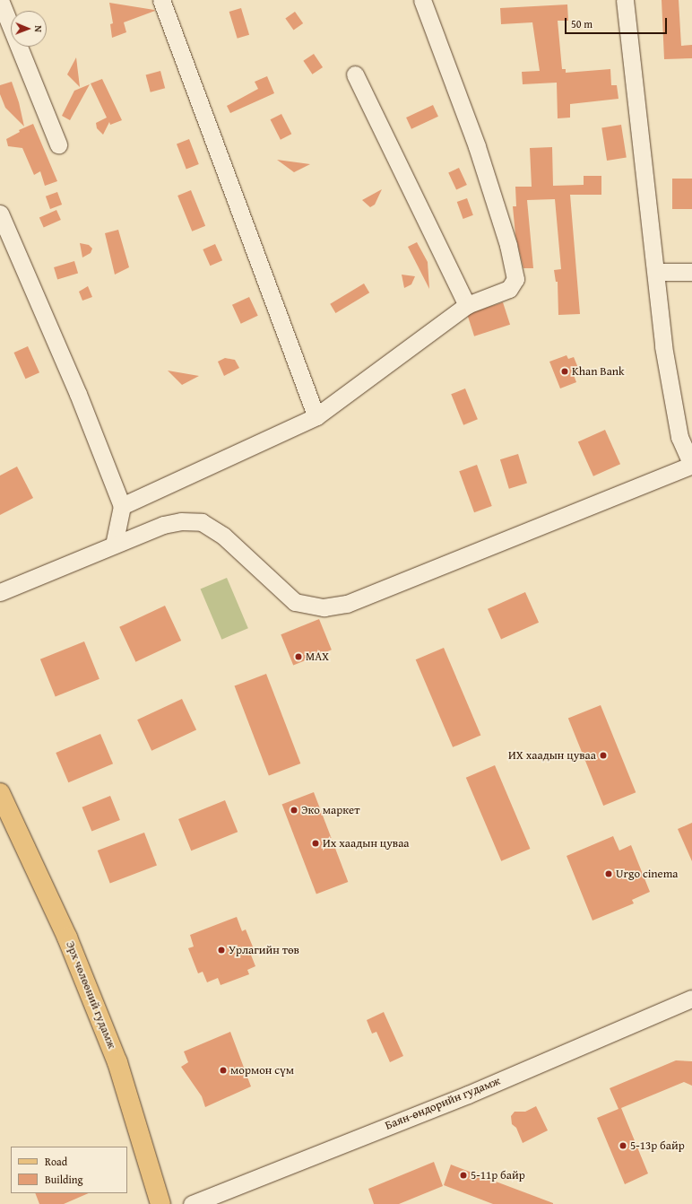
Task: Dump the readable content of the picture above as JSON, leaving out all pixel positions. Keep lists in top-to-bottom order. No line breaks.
{"streets":{"main road":["Эрх чөлөөний гудамж"],"street":["Баян-өндорийн гудамж"]},"places":["Khan Bank","МАХ","ИХ хаадын цуваа","Эко маркет","Их хаадын цуваа","Urgo cinema","Урлагийн төв","мормон сүм","5-13р байр","5-11р байр"],"legend":["Road","Building"],"scale_bar":"50 m","north":"right"}
